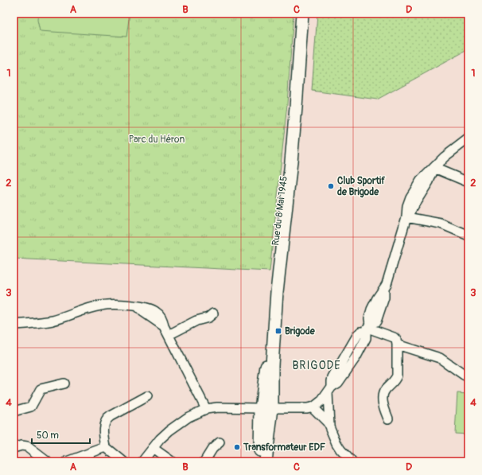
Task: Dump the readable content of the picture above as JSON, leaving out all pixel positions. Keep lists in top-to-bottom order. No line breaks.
{"streets":{"main road":["Rue du 8 Mai 1945"]},"districts":["BRIGODE"],"parks":["Parc du Héron"],"places":{"other":["Club Sportif de Brigode","Transformateur EDF"],"transit":["Brigode"]},"scale_bar":"50 m","grid":{"columns":["A","B","C","D"],"rows":["1","2","3","4"]}}
